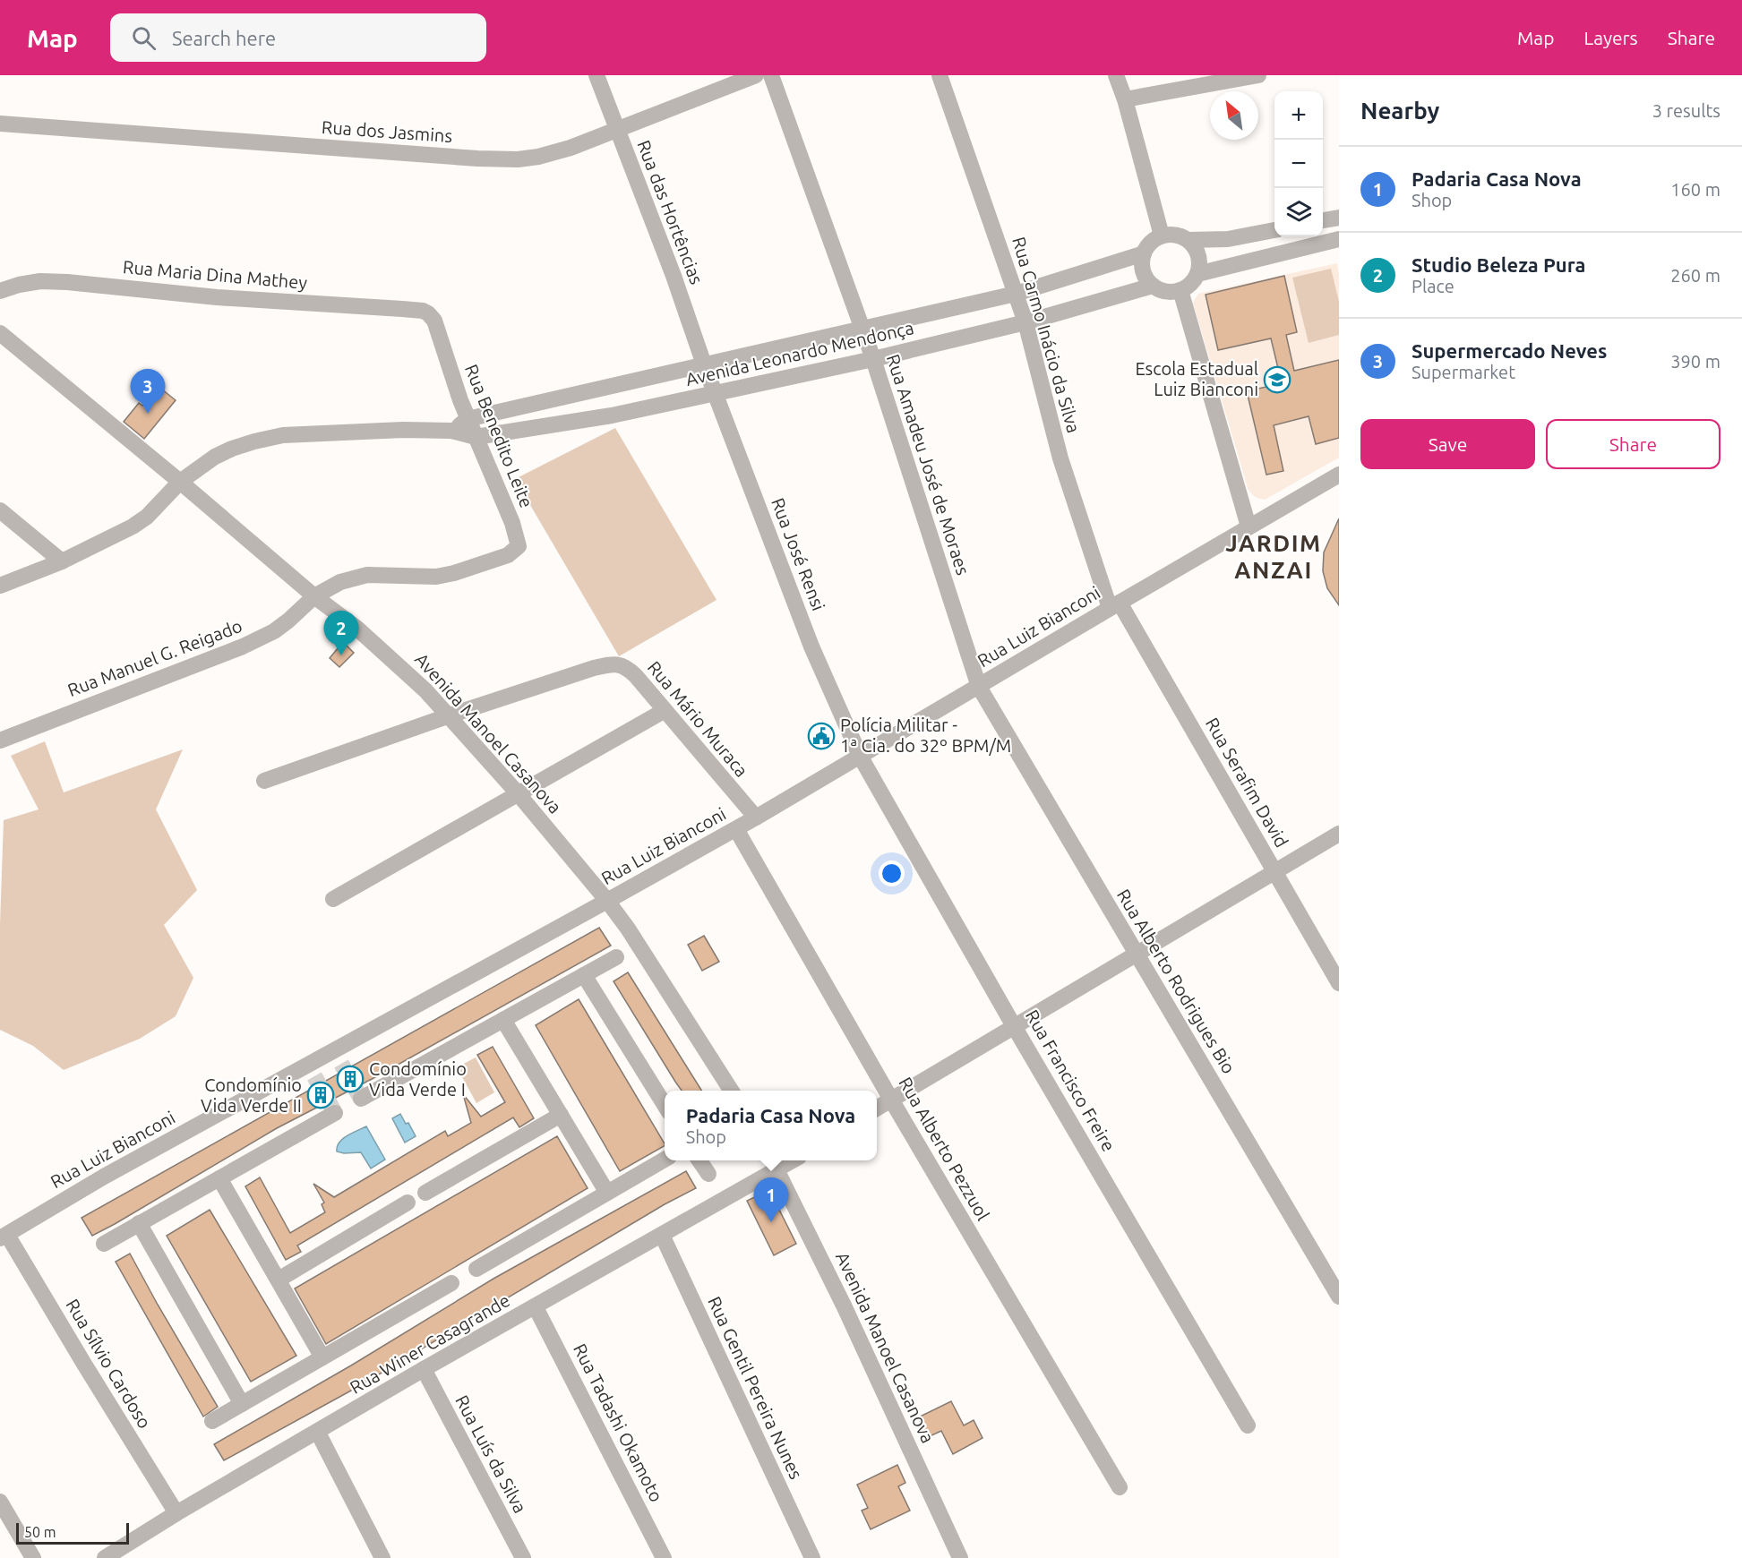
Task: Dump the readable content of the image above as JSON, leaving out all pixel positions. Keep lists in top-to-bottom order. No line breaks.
{"streets":{"street":["Rua dos Jasmins","Rua das Hortências","Rua Maria Dina Mathey","Rua Carmo Inácio da Silva","Avenida Leonardo Mendonça","Rua Benedito Leite","Rua Amadeu José de Moraes","Rua José Rensi","Rua Luiz Bianconi","Rua Manuel G. Reigado","Rua Mário Muraca","Avenida Manoel Casanova","Rua Serafim David","Rua Alberto Rodrigues Bio","Rua Francisco Freire","Rua Alberto Pezzuol","Rua Winer Casagrande","Rua Sílvio Cardoso","Rua Gentil Pereira Nunes","Rua Tadashi Okamoto","Rua Luís da Silva"]},"crossings":[["Rua dos Jasmins","Rua das Hortências"],["Rua das Hortências","Avenida Leonardo Mendonça"],["Rua das Hortências","Rua José Rensi"],["Rua Maria Dina Mathey","Rua Benedito Leite"],["Rua Carmo Inácio da Silva","Avenida Leonardo Mendonça"],["Rua Carmo Inácio da Silva","Rua Luiz Bianconi"],["Rua Carmo Inácio da Silva","Rua Serafim David"],["Avenida Leonardo Mendonça","Rua Benedito Leite"],["Avenida Leonardo Mendonça","Rua Amadeu José de Moraes"],["Avenida Leonardo Mendonça","Rua José Rensi"],["Avenida Leonardo Mendonça","Avenida Manoel Casanova"],["Rua Benedito Leite","Rua Manuel G. Reigado"],["Rua Amadeu José de Moraes","Rua Luiz Bianconi"],["Rua Amadeu José de Moraes","Rua Alberto Rodrigues Bio"],["Rua José Rensi","Rua Luiz Bianconi"],["Rua José Rensi","Rua Francisco Freire"],["Rua Luiz Bianconi","Rua Mário Muraca"],["Rua Luiz Bianconi","Avenida Manoel Casanova"],["Rua Luiz Bianconi","Rua Serafim David"],["Rua Luiz Bianconi","Rua Alberto Rodrigues Bio"],["Rua Luiz Bianconi","Rua Francisco Freire"],["Rua Luiz Bianconi","Rua Alberto Pezzuol"],["Rua Luiz Bianconi","Rua Sílvio Cardoso"],["Rua Manuel G. Reigado","Avenida Manoel Casanova"],["Rua Mário Muraca","Avenida Manoel Casanova"],["Avenida Manoel Casanova","Rua Winer Casagrande"],["Rua Winer Casagrande","Rua Sílvio Cardoso"],["Rua Winer Casagrande","Rua Gentil Pereira Nunes"],["Rua Winer Casagrande","Rua Tadashi Okamoto"],["Rua Winer Casagrande","Rua Luís da Silva"]],"districts":["JARDIM ANZAI"],"places":{"school or university":["Escola Estadual Luiz Bianconi"],"public building":["Polícia Militar - 1ª Cia. do 32º BPM/M"],"building":["Condomínio Vida Verde I","Condomínio Vida Verde II"]},"scale_bar":"50 m","north":"top left","page":{"header":"Map","search":"Search here","nav":["Map","Layers","Share"],"heading":["Nearby","3 results"],"map_buttons":["+","−"],"list":[{"mark":"1","name":"Padaria Casa Nova","note":"Shop","value":"160 m"},{"mark":"2","name":"Studio Beleza Pura","note":"Place","value":"260 m"},{"mark":"3","name":"Supermercado Neves","note":"Supermarket","value":"390 m"}],"pins":["3","2","1"],"buttons":["Save","Share"],"popup":["Padaria Casa Nova","Shop"],"scale":"50 m"}}
